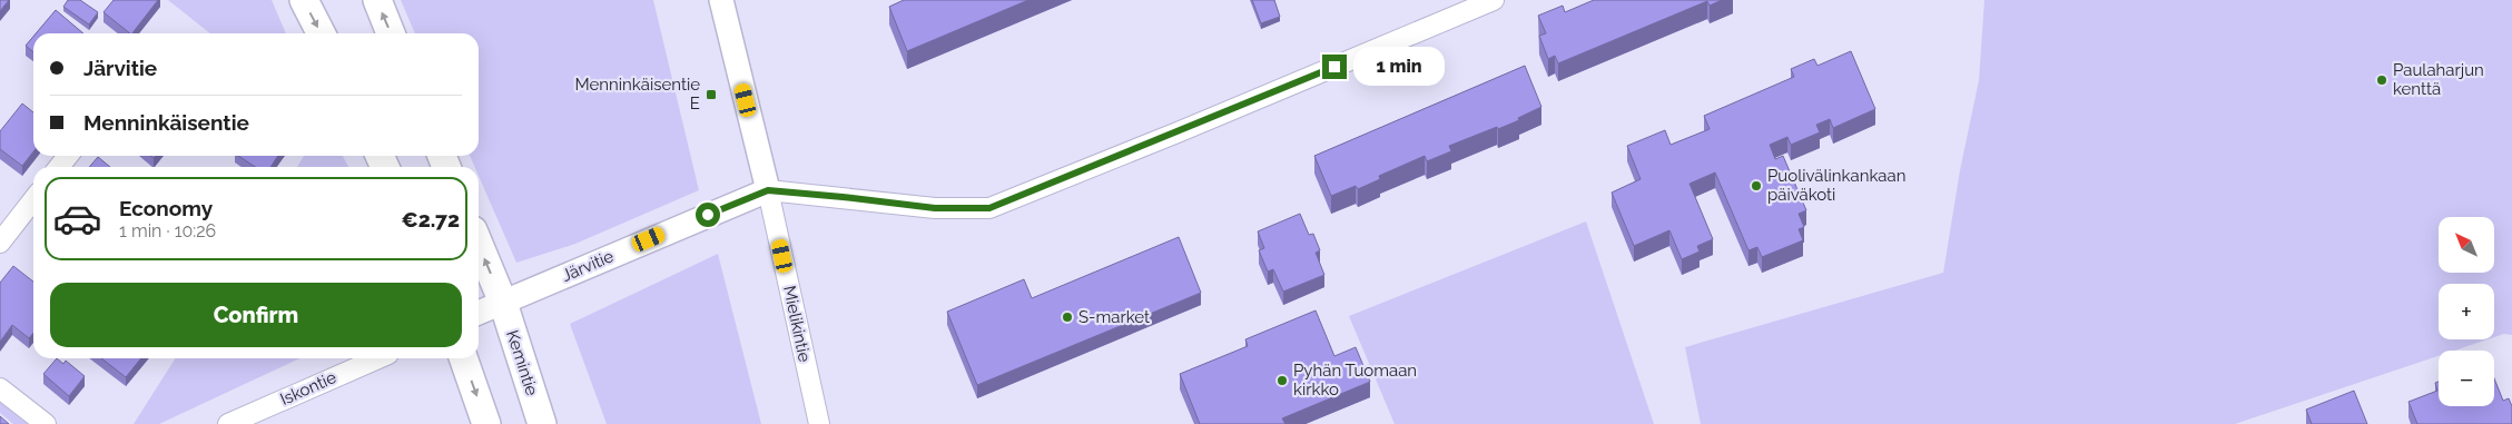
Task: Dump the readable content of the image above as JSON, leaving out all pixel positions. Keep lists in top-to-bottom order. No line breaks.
{"streets":{"main road":["Kemintie"],"street":["Järvitie","Mielikintie","Iskontie"]},"crossings":[["Järvitie","Mielikintie"],["Järvitie","Kemintie"]],"places":{"other":["Paulaharjun kenttä","Puolivälinkankaan päiväkoti","S-market","Pyhän Tuomaan kirkko"],"transit":["Menninkäisentie E"]},"north":"top left","page":{"banner":["Järvitie","Menninkäisentie"],"bubble":"1 min","list":[{"name":"Economy","note":"1 min · 10:26","value":"€2.72"}],"map_buttons":["+","−"],"buttons":"Confirm"}}
